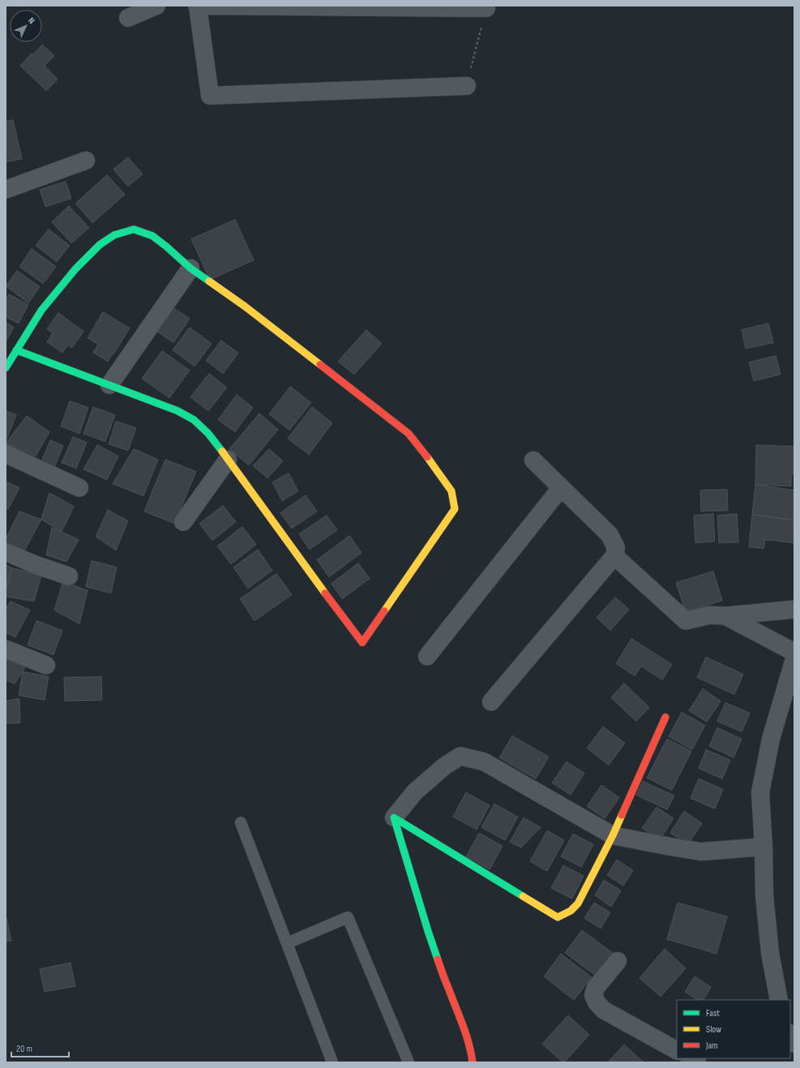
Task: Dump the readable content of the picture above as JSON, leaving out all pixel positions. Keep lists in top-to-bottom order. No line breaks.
{"legend":["Fast","Slow","Jam"],"scale_bar":"20 m","north":"top right"}
